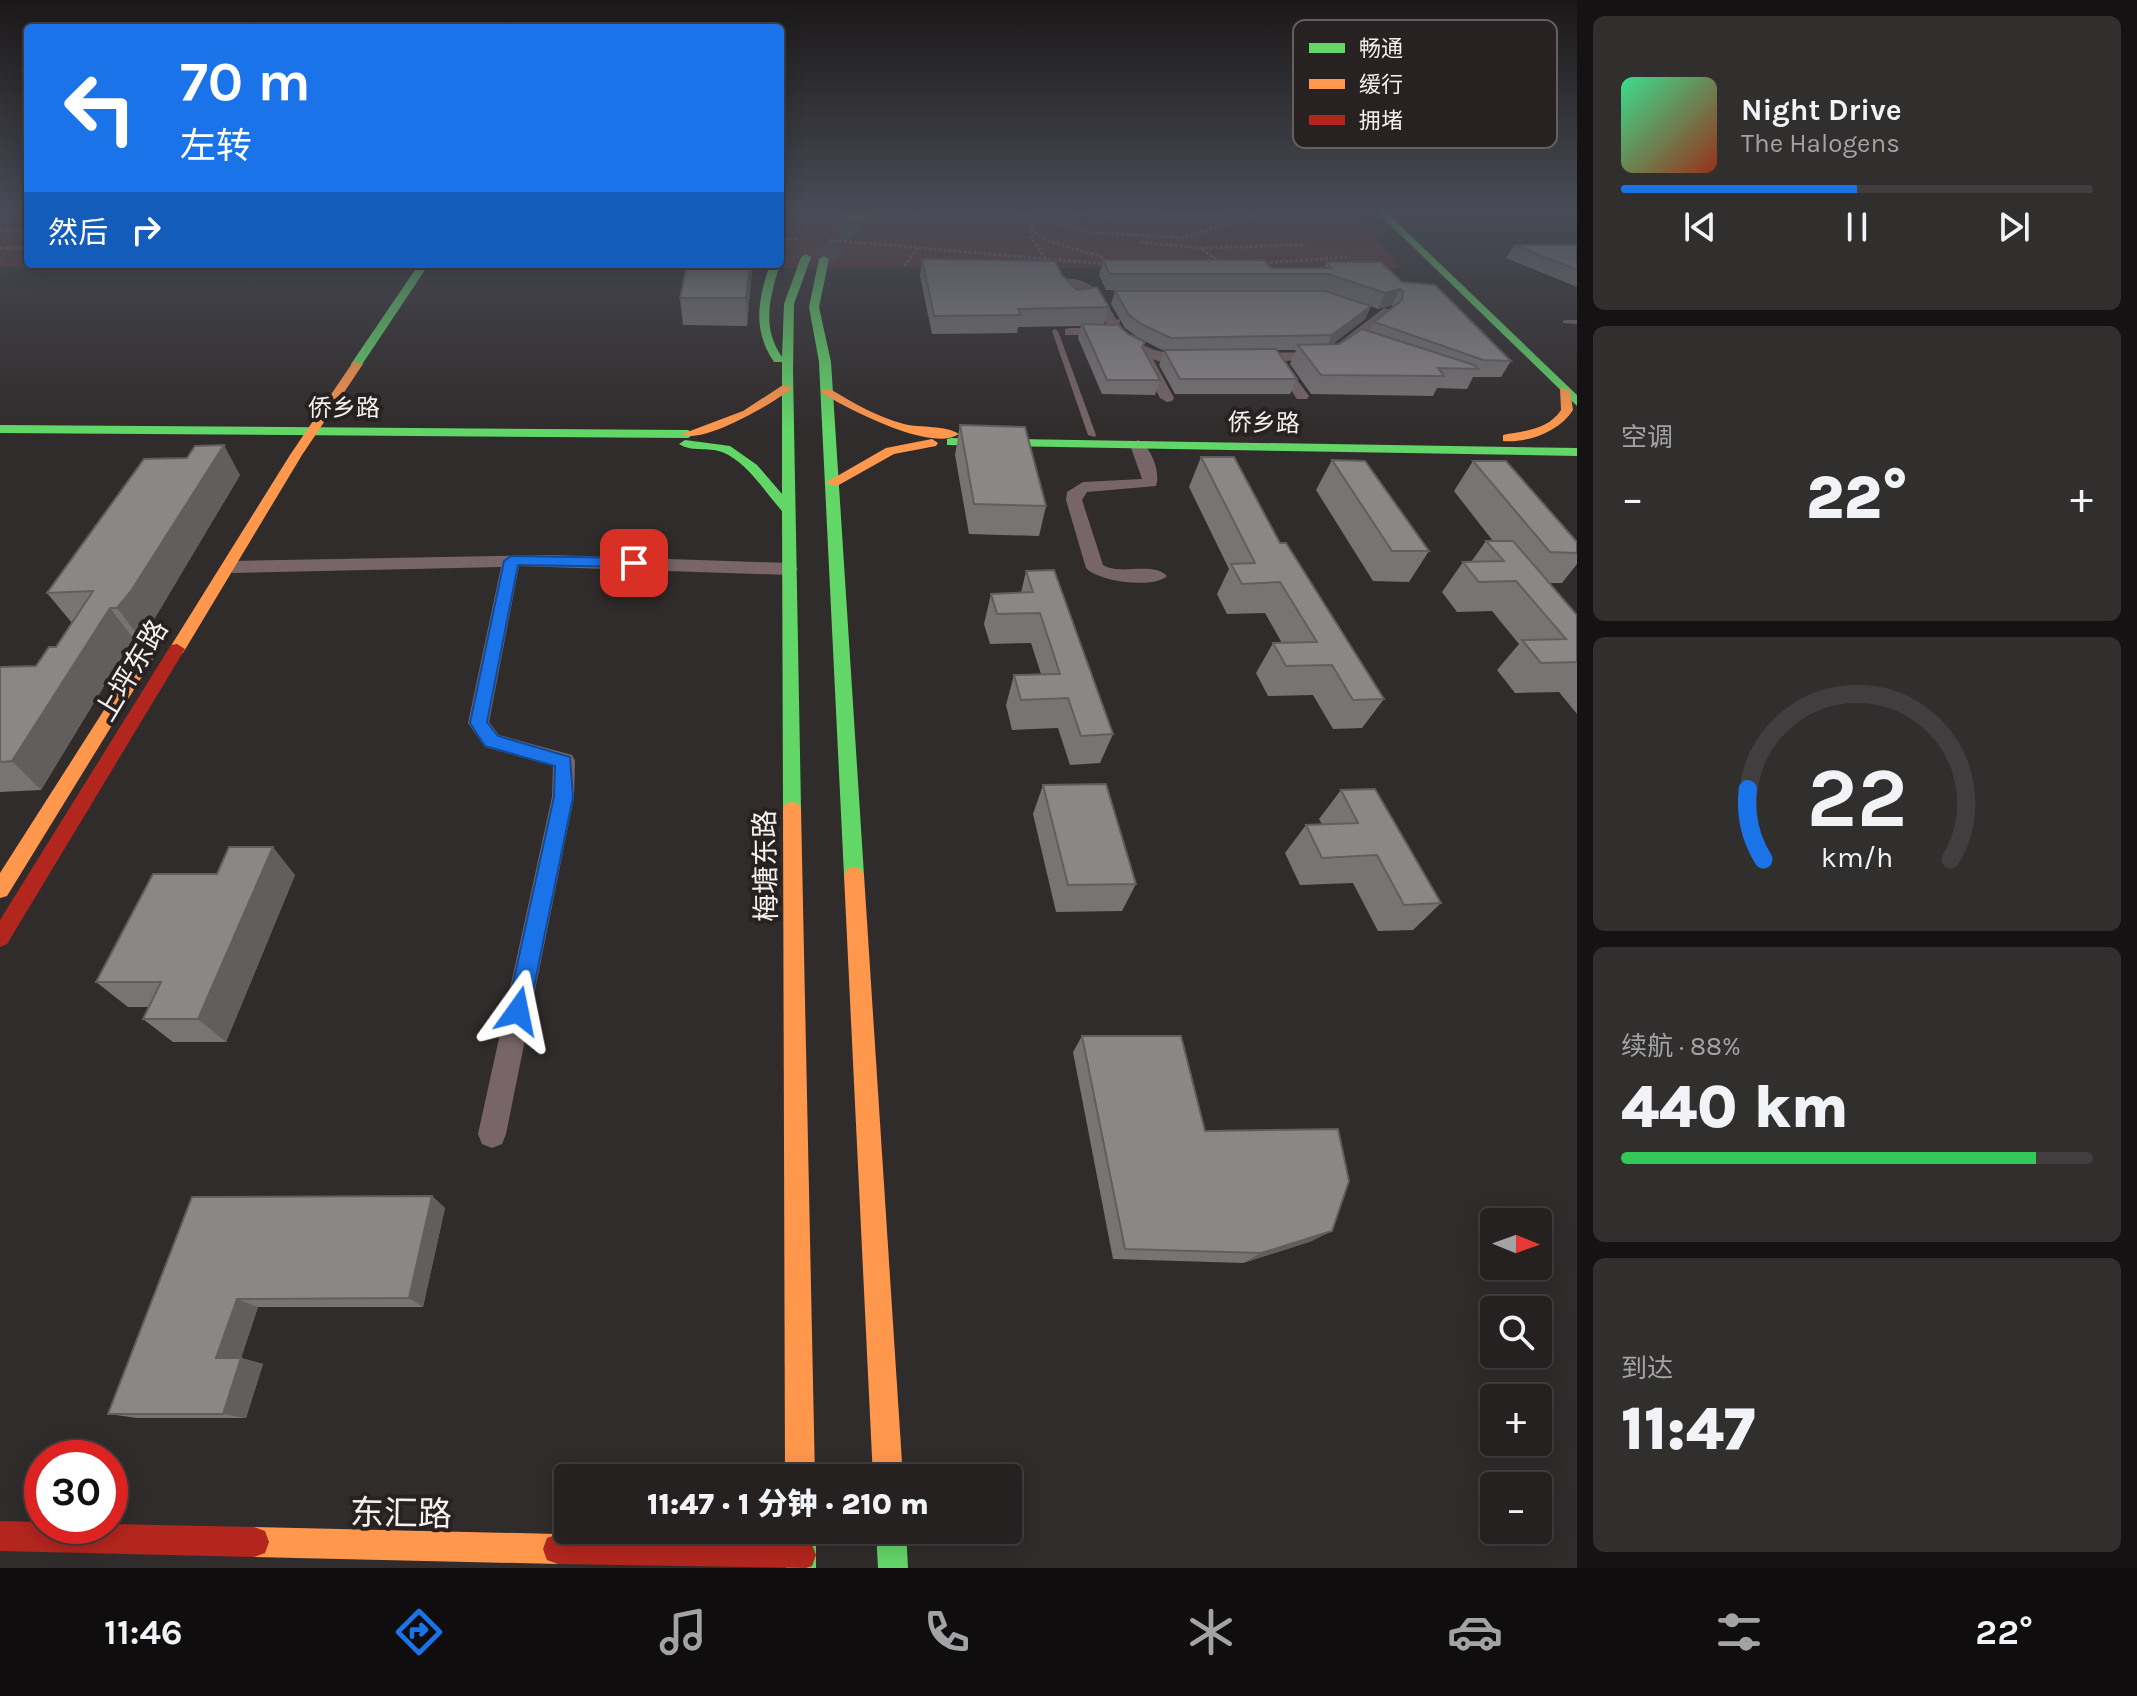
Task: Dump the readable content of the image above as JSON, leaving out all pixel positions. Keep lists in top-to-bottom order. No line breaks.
{"streets":{"street":["侨乡路","上坪东路","梅塘东路","东汇路"]},"crossings":[["侨乡路","上坪东路"]],"legend":["畅通","缓行","拥堵"],"north":"right","page":{"turn":["70 m","左转"],"song":["Night Drive","The Halogens"],"then":"然后","tile":["空调",["续航 · 88%","440 km"],["到达","11:47"]],"heat":["−","22°","+"],"map_buttons":["+","−"],"limit":"30","trip":"11:47 · 1 分钟 · 210 m","tabs":["11:46","22°"],"gauge":["22","km/h"]}}
